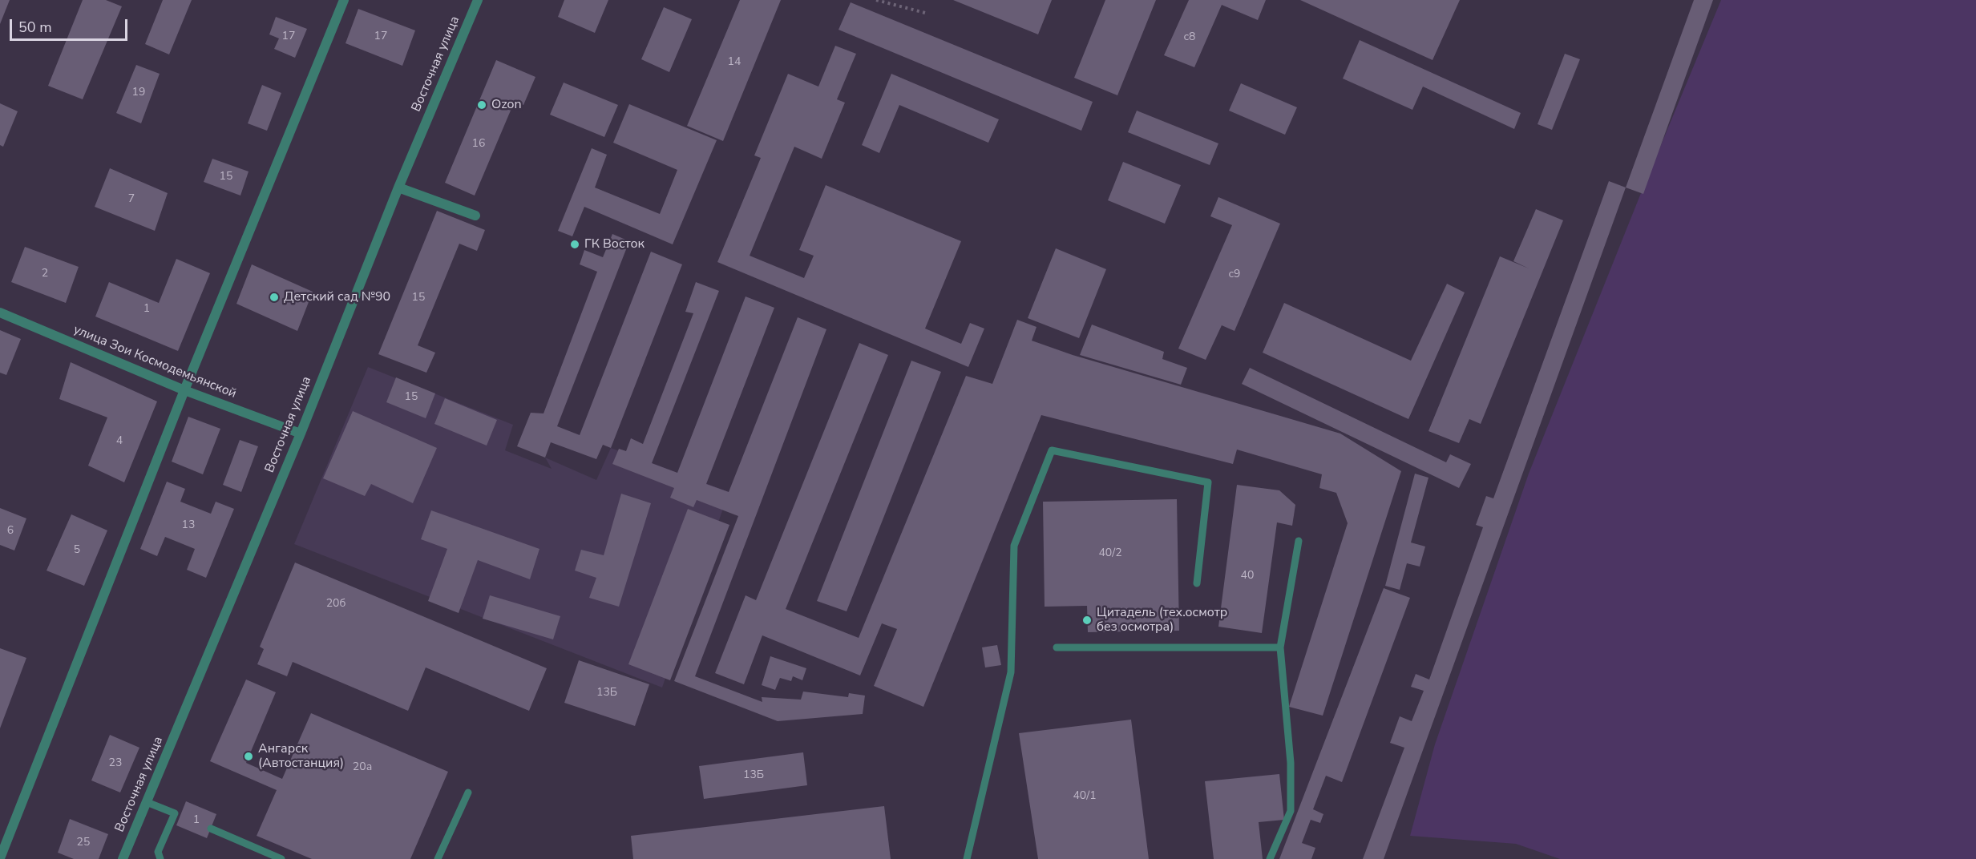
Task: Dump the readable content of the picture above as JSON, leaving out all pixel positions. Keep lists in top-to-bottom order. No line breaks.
{"streets":{"street":["Восточная улица","улица Зои Космодемьянской"]},"crossings":[["Восточная улица","улица Зои Космодемьянской"]],"places":["Ozon","ГК Восток","Детский сад №90","Цитадель (тех.осмотр без осмотра)","Ангарск (Автостанция)"],"house_numbers":["17","17","с8","14","19","16","15","7","2","с9","15","1","15","4","13","6","5","40/2","40","20б","13Б","23","20а","13Б","40/1","1","25"],"scale_bar":"50 m"}
